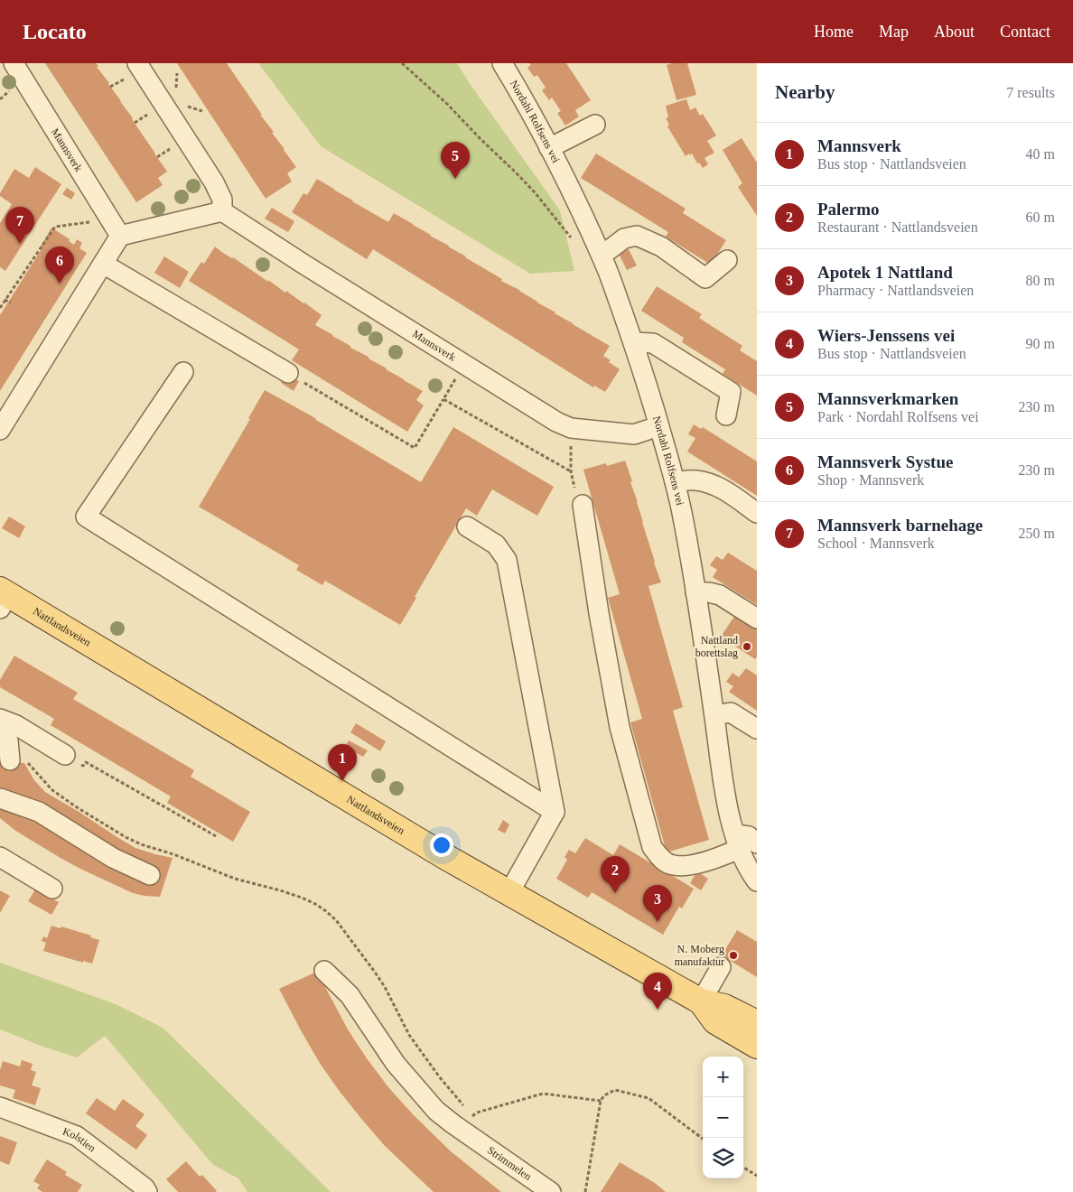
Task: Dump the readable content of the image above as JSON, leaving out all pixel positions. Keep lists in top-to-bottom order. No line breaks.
{"streets":{"main road":["Nattlandsveien"],"street":["Nordahl Rolfsens vei","Mannsverk","Kolstien","Strimmelen"]},"crossings":[["Nordahl Rolfsens vei","Mannsverk"]],"places":["Nattland borettslag","N. Moberg manufaktur"],"page":{"header":"Locato","nav":["Home","Map","About","Contact"],"heading":["Nearby","7 results"],"list":[{"mark":"1","name":"Mannsverk","note":"Bus stop · Nattlandsveien","value":"40 m"},{"mark":"2","name":"Palermo","note":"Restaurant · Nattlandsveien","value":"60 m"},{"mark":"3","name":"Apotek 1 Nattland","note":"Pharmacy · Nattlandsveien","value":"80 m"},{"mark":"4","name":"Wiers-Jenssens vei","note":"Bus stop · Nattlandsveien","value":"90 m"},{"mark":"5","name":"Mannsverkmarken","note":"Park · Nordahl Rolfsens vei","value":"230 m"},{"mark":"6","name":"Mannsverk Systue","note":"Shop · Mannsverk","value":"230 m"},{"mark":"7","name":"Mannsverk barnehage","note":"School · Mannsverk","value":"250 m"}],"pins":["5","7","6","1","2","3","4"],"map_buttons":["+","−"]}}
